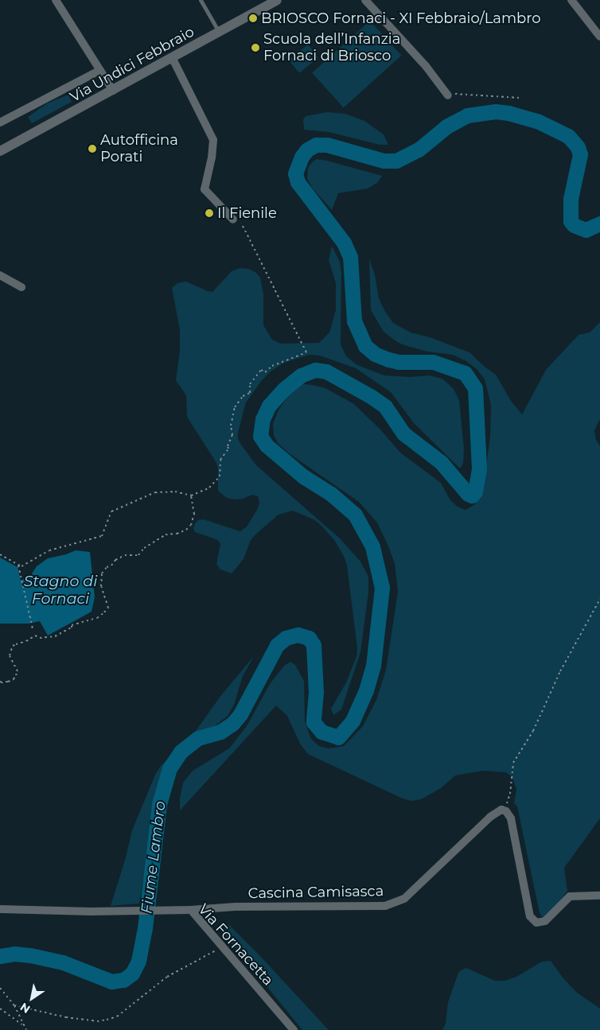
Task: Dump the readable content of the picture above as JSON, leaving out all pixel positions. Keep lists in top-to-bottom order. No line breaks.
{"streets":{"street":["Via Undici Febbraio","Cascina Camisasca","Via Fornacetta"]},"crossings":[["Cascina Camisasca","Via Fornacetta"]],"water":["Stagno di Fornaci","Fiume Lambro"],"places":["BRIOSCO Fornaci - XI Febbraio/Lambro","Scuola dell’Infanzia Fornaci di Briosco","Autofficina Porati","Il Fienile"],"north":"bottom left"}
